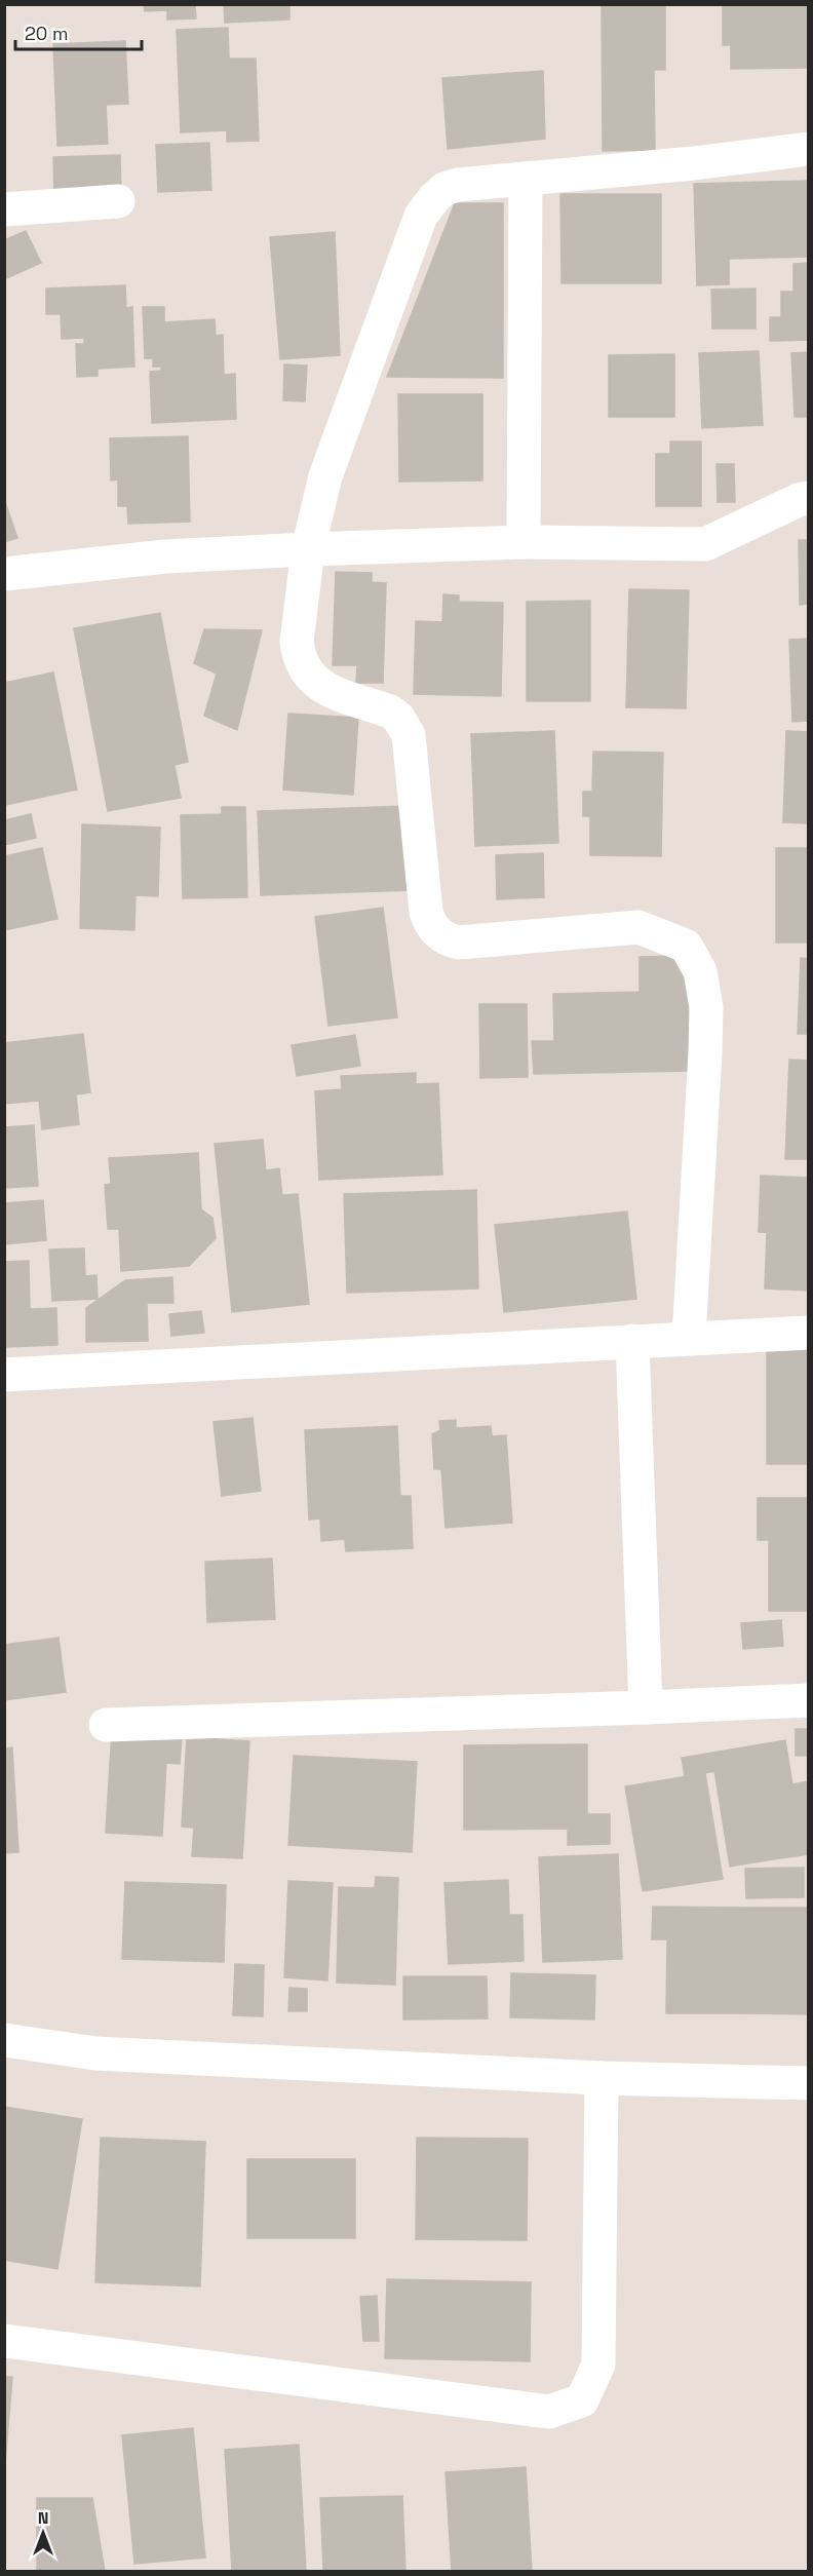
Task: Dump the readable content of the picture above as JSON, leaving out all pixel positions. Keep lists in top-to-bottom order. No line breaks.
{"scale_bar":"20 m","north":"top"}
